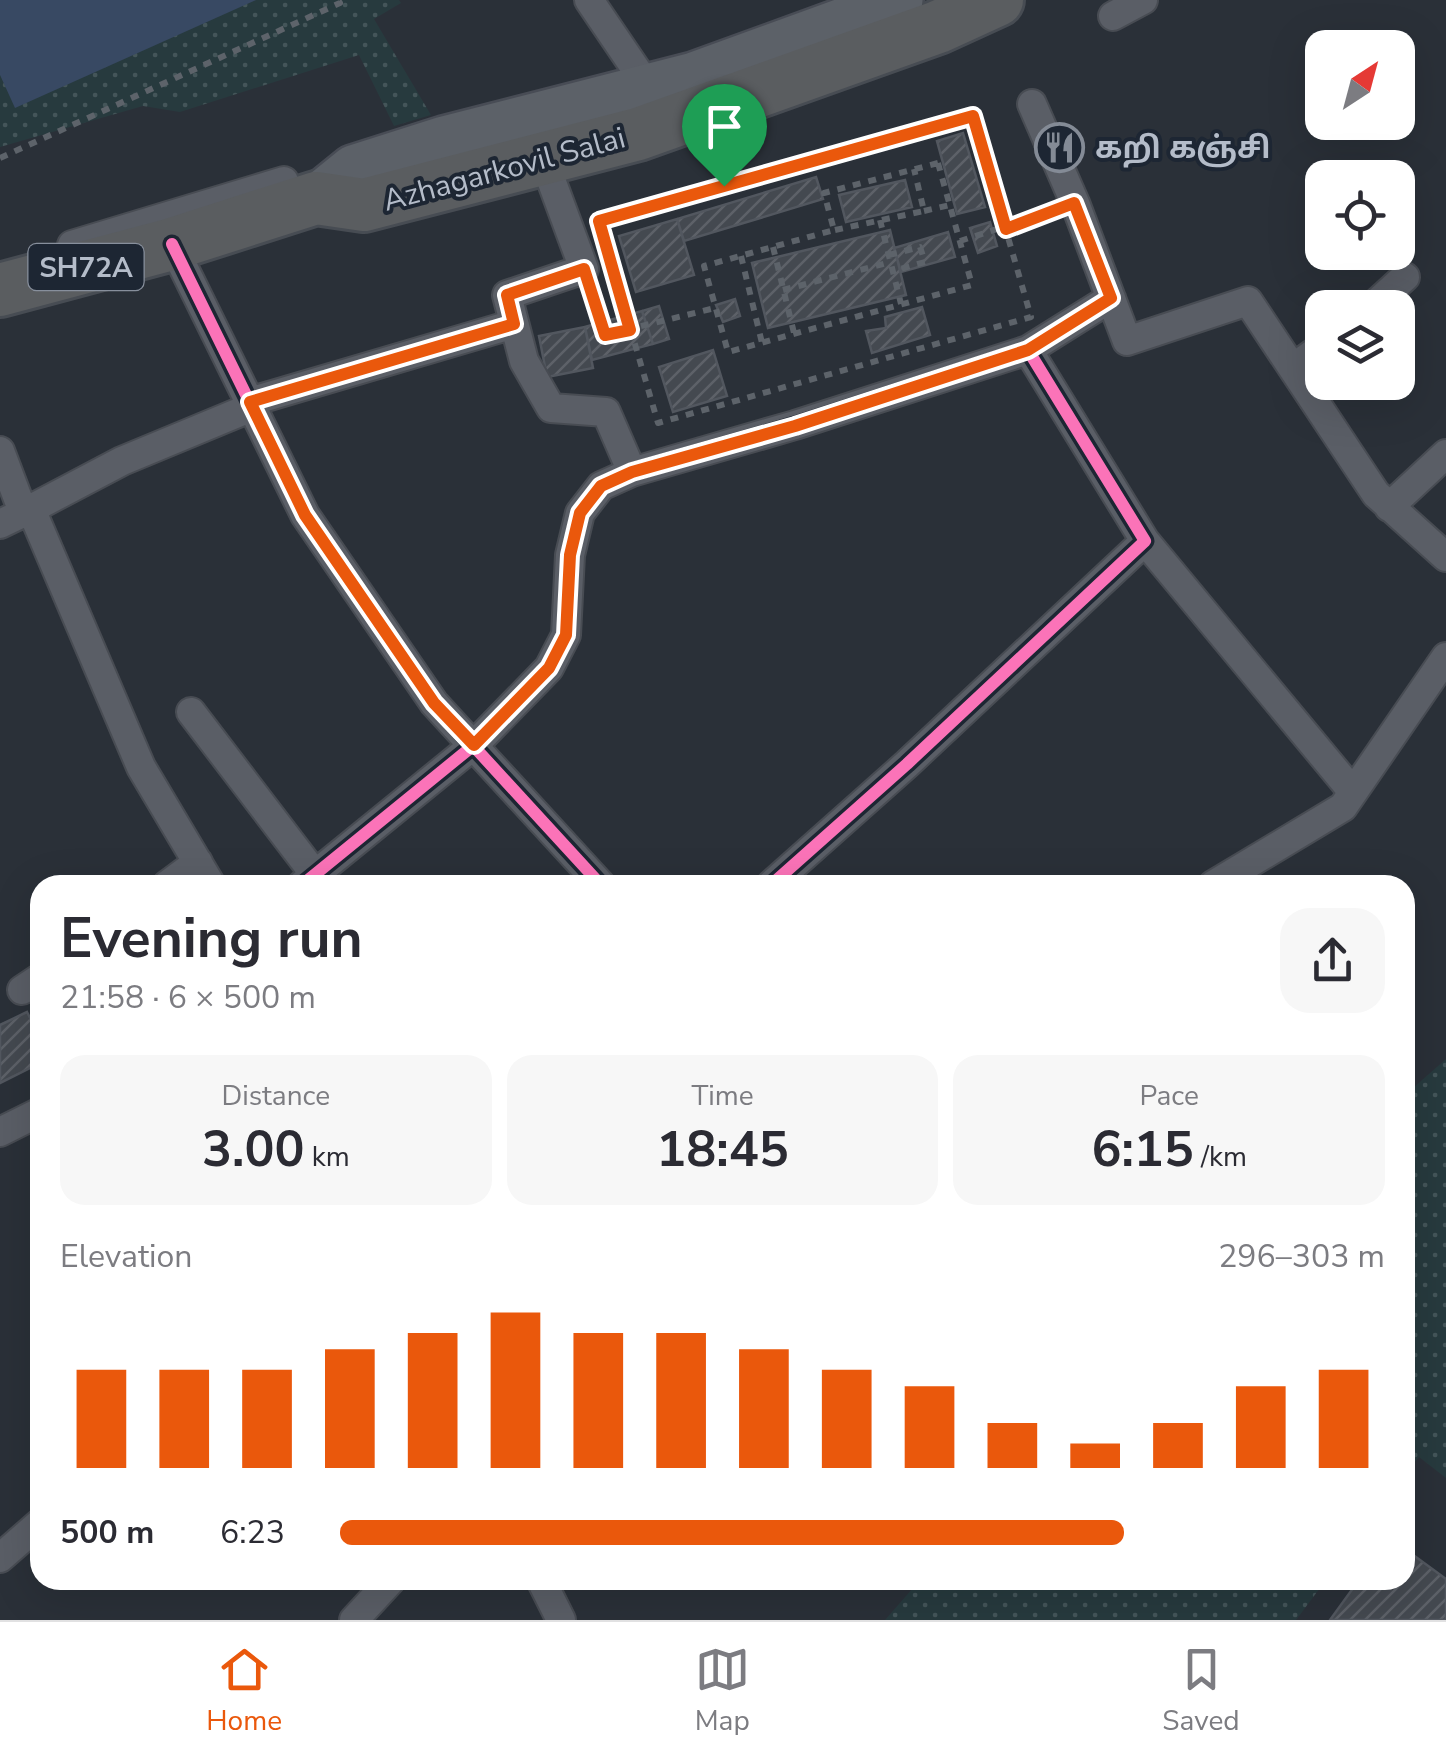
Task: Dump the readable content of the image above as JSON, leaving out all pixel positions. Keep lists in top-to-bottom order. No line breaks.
{"streets":{"highway":["Azhagarkovil Salai","SH72A"]},"places":{"restaurant":["கறி கஞ்சி"]},"north":"top right","page":{"heading":["Evening run","21:58 · 6 × 500 m"],"stats":[["Distance","3.00 km"],["Time","18:45"],["Pace","6:15 /km"]],"chart":["Elevation","296–303 m"],"list":[{"name":"500 m","note":"6:23"}],"tabs":["Home","Map","Saved"]}}
